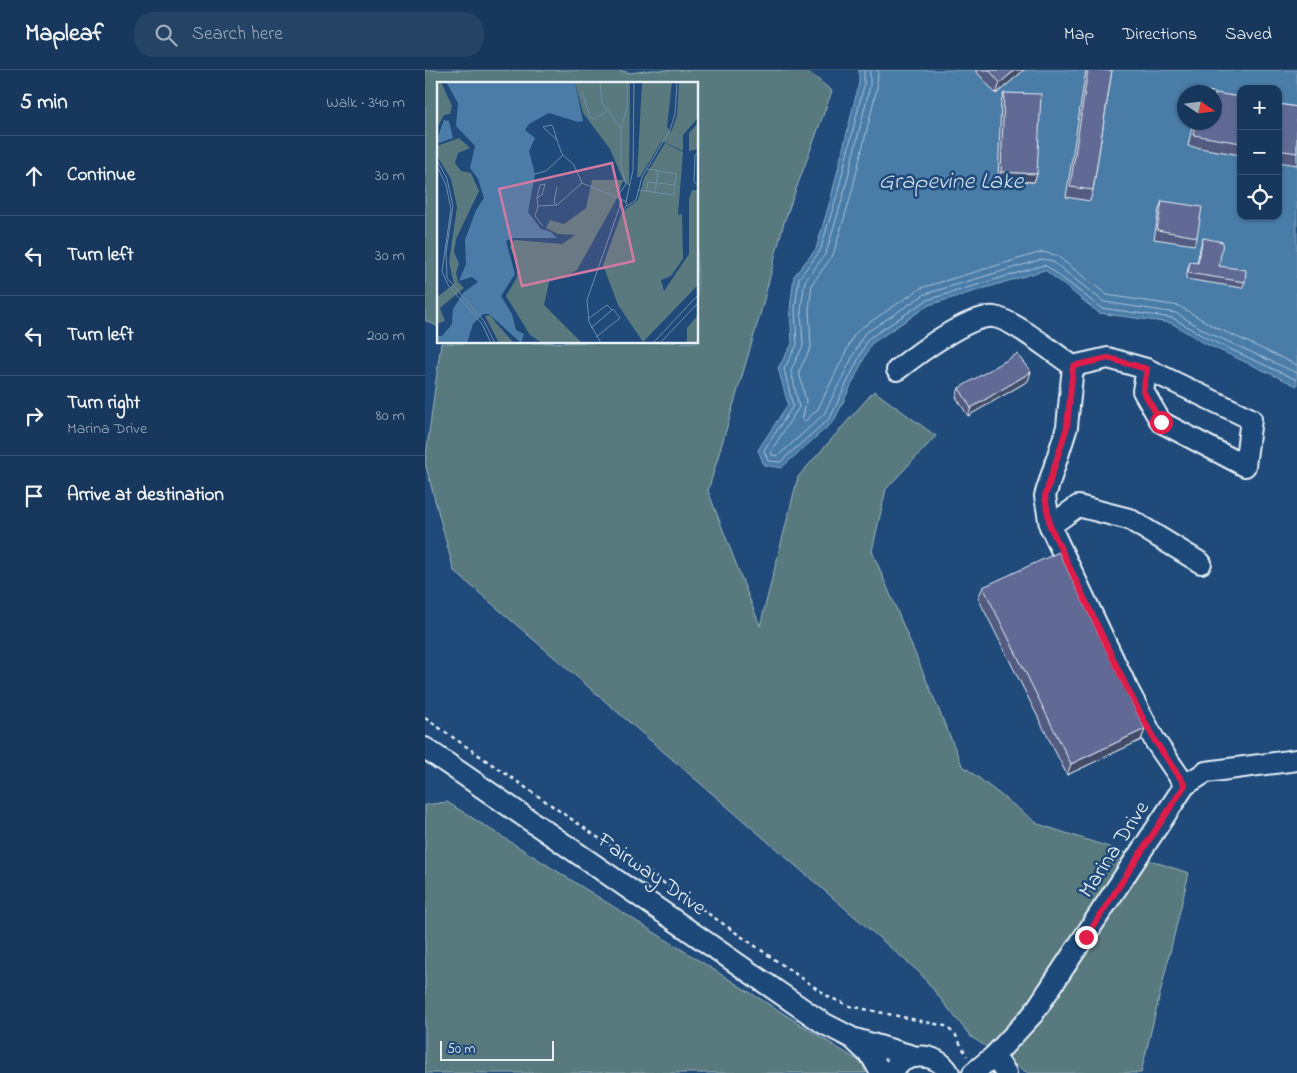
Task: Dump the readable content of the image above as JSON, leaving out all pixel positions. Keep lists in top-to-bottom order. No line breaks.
{"streets":{"street":["Marina Drive","Fairway Drive"]},"water":["Grapevine Lake"],"scale_bar":"50 m","north":"right","page":{"header":"Mapleaf","search":"Search here","nav":["Map","Directions","Saved"],"heading":["5 min","Walk · 340 m"],"map_buttons":["+","−"],"list":[["Continue","30 m"],["Turn left","30 m"],["Turn left","200 m"],["Turn right","Marina Drive","80 m"],"Arrive at destination"],"scale":"50 m"}}
